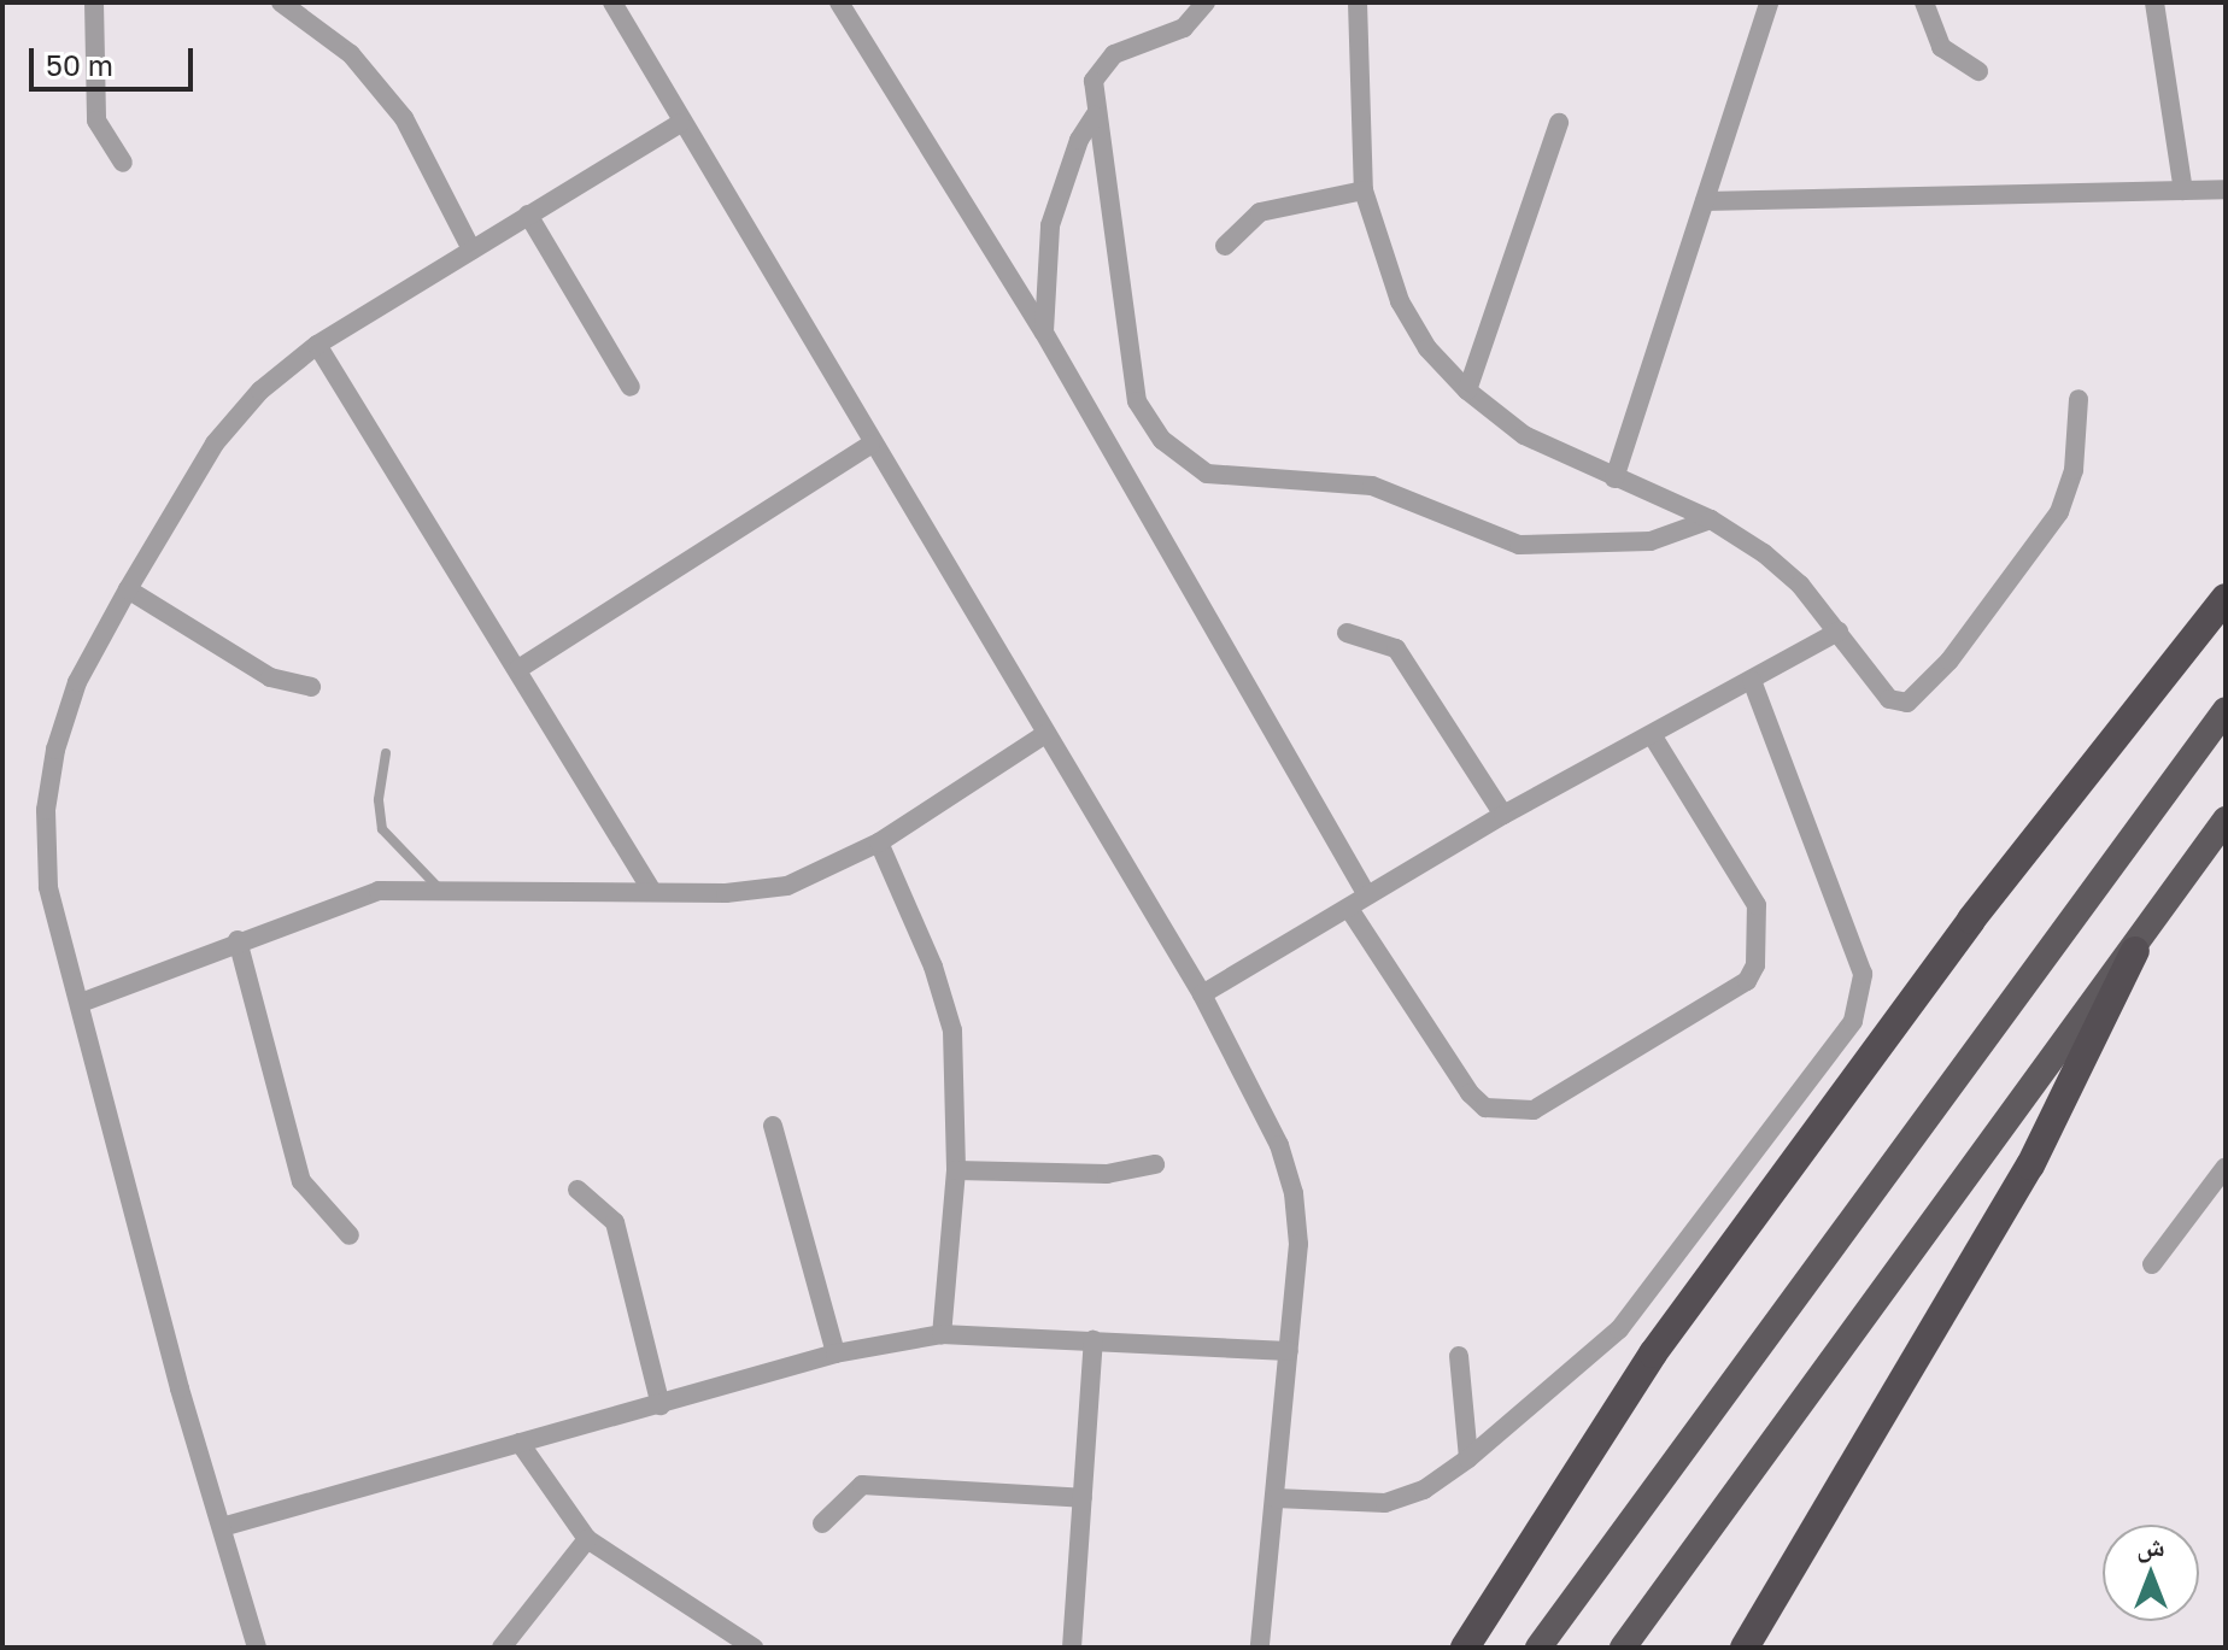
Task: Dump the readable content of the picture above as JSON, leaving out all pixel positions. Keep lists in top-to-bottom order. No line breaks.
{"scale_bar":"50 m","north":"top"}
